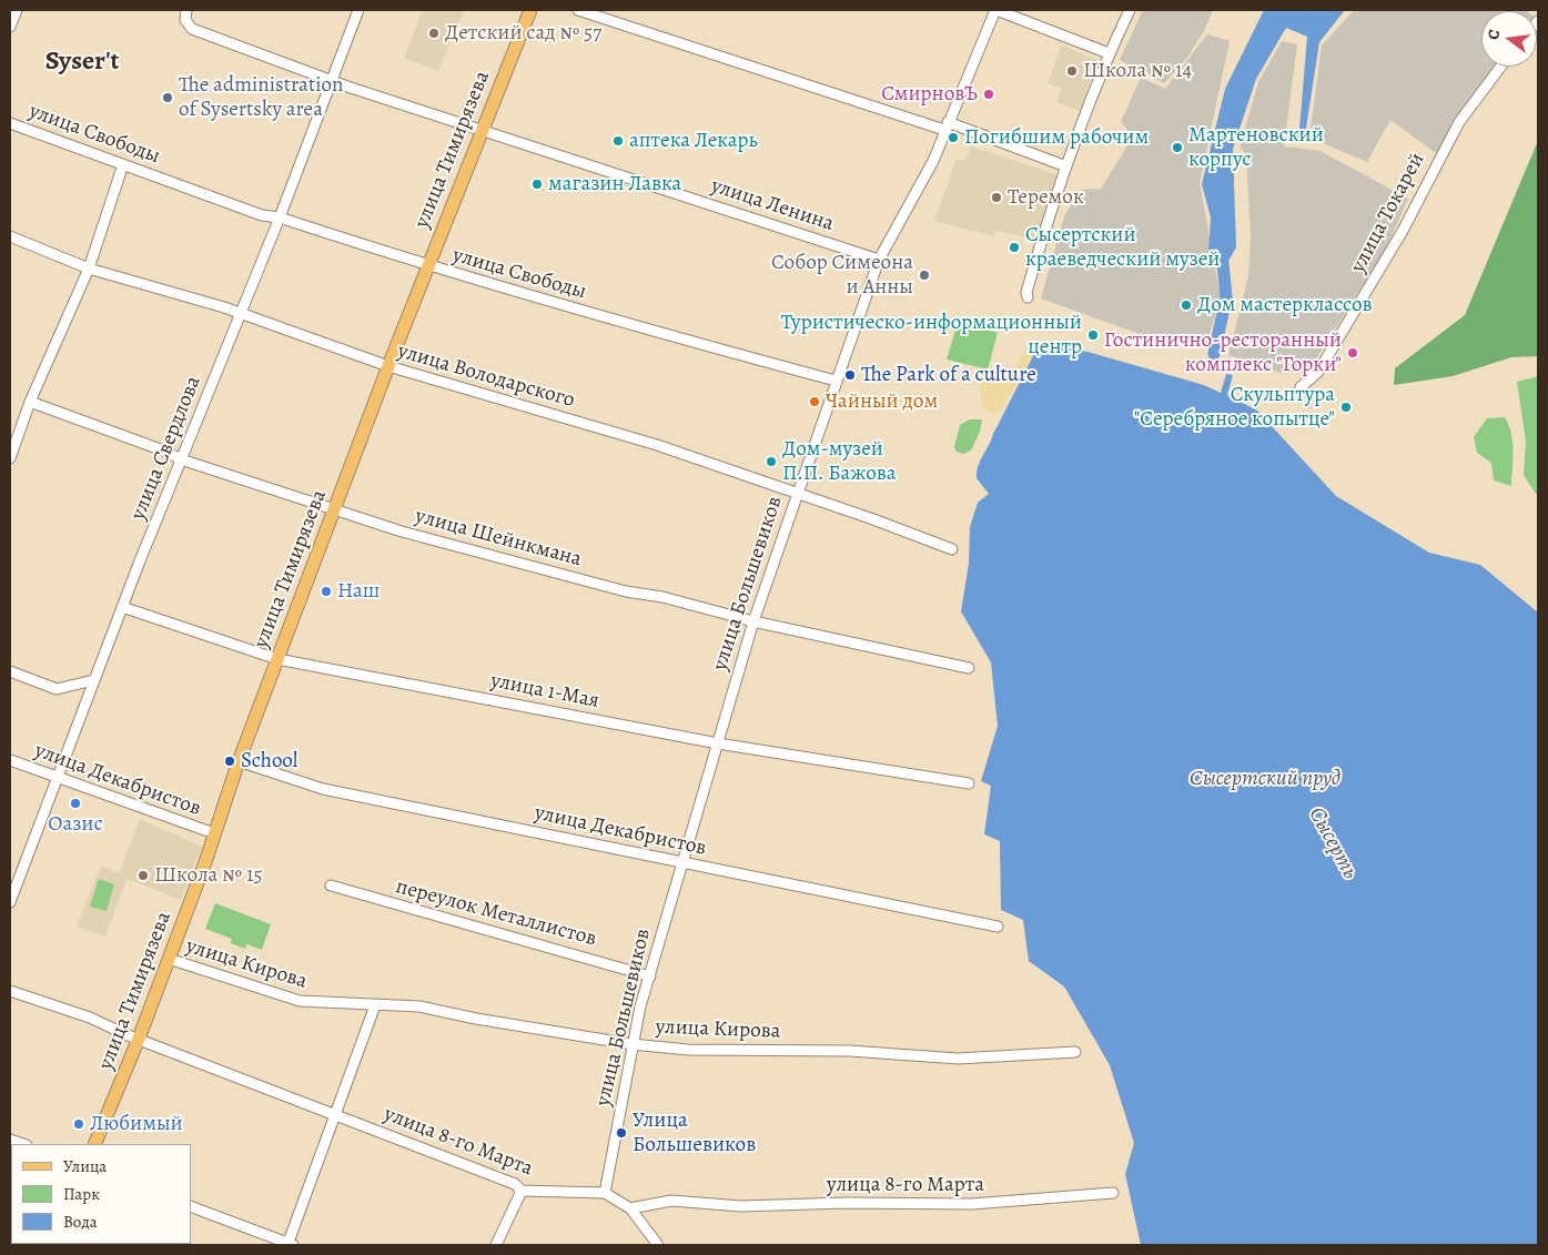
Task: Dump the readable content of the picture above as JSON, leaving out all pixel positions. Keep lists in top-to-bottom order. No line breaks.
{"streets":{"main road":["улица Тимирязева"],"street":["улица Свободы","улица Ленина","улица Токарей","улица Володарского","улица Свердлова","улица Шейнкмана","улица Большевиков","улица 1-Мая","улица Декабристов","переулок Металлистов","улица Кирова","улица 8-го Марта"]},"crossings":[["улица Свободы","улица Тимирязева"],["улица Свободы","улица Свердлова"],["улица Свободы","улица Большевиков"],["улица Тимирязева","улица Ленина"],["улица Тимирязева","улица Володарского"],["улица Тимирязева","улица Шейнкмана"],["улица Тимирязева","улица 1-Мая"],["улица Тимирязева","улица Декабристов"],["улица Тимирязева","улица Кирова"],["улица Тимирязева","улица 8-го Марта"],["улица Ленина","улица Свердлова"],["улица Ленина","улица Большевиков"],["улица Володарского","улица Свердлова"],["улица Володарского","улица Большевиков"],["улица Свердлова","улица Шейнкмана"],["улица Свердлова","улица 1-Мая"],["улица Свердлова","улица Декабристов"],["улица Шейнкмана","улица Большевиков"],["улица Большевиков","улица 1-Мая"],["улица Большевиков","улица Декабристов"],["улица Большевиков","переулок Металлистов"],["улица Большевиков","улица Кирова"],["улица Большевиков","улица 8-го Марта"]],"districts":["Syser't"],"water":["Сысертский пруд","Сысерть"],"places":["Детский сад № 57","Школа № 14","СмирновЪ","The administration of Sysertsky area","Погибшим рабочим","аптека Лекарь","Мартеновский корпус","магазин Лавка","Теремок","Сысертский краеведческий музей","Собор Симеона и Анны","Дом мастерклассов","Туристическо-информационный центр","Гостинично-ресторанный комплекс \"Горки\"","The Park of a culture","Чайный дом","Скульптура \"Серебряное копытце\"","Дом-музей П.П. Бажова","Наш","School","Оазис","Школа № 15","Любимый","Улица Большевиков"],"legend":["Улица","Парк","Вода"],"north":"left"}
